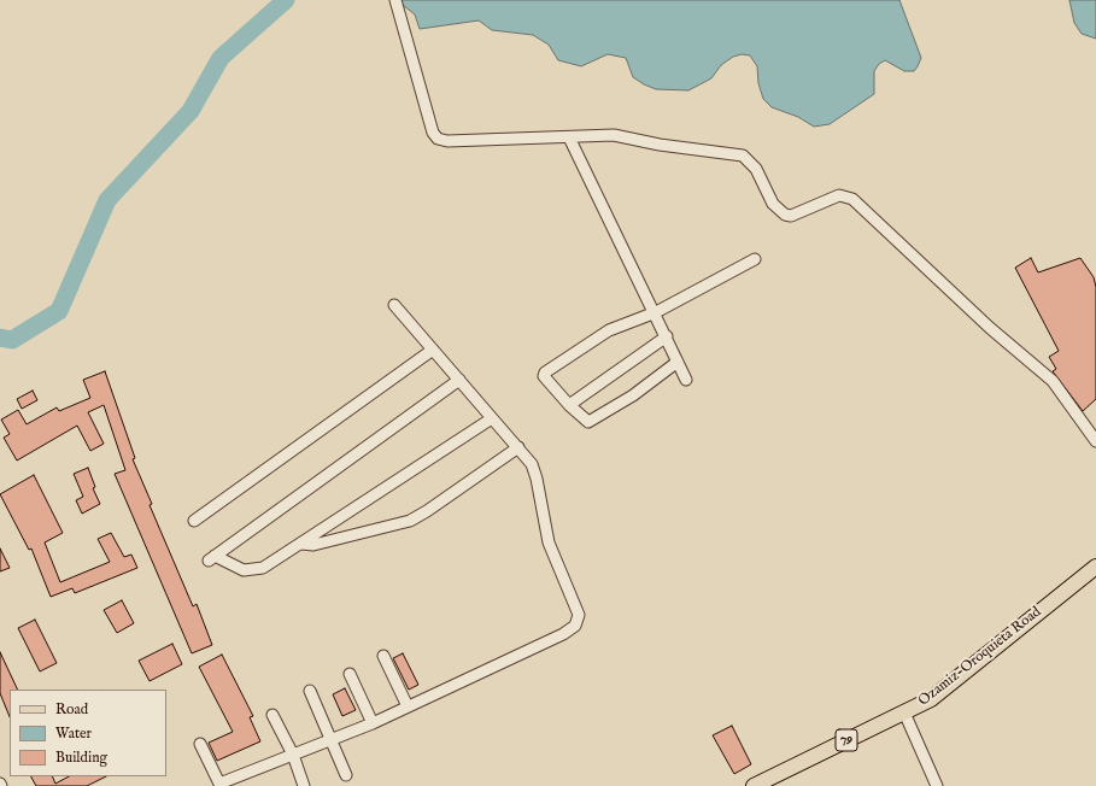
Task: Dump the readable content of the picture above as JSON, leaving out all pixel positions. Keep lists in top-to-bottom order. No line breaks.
{"streets":{"main road":["Ozamiz-Oroquieta Road","79"]},"legend":["Road","Water","Building"]}
